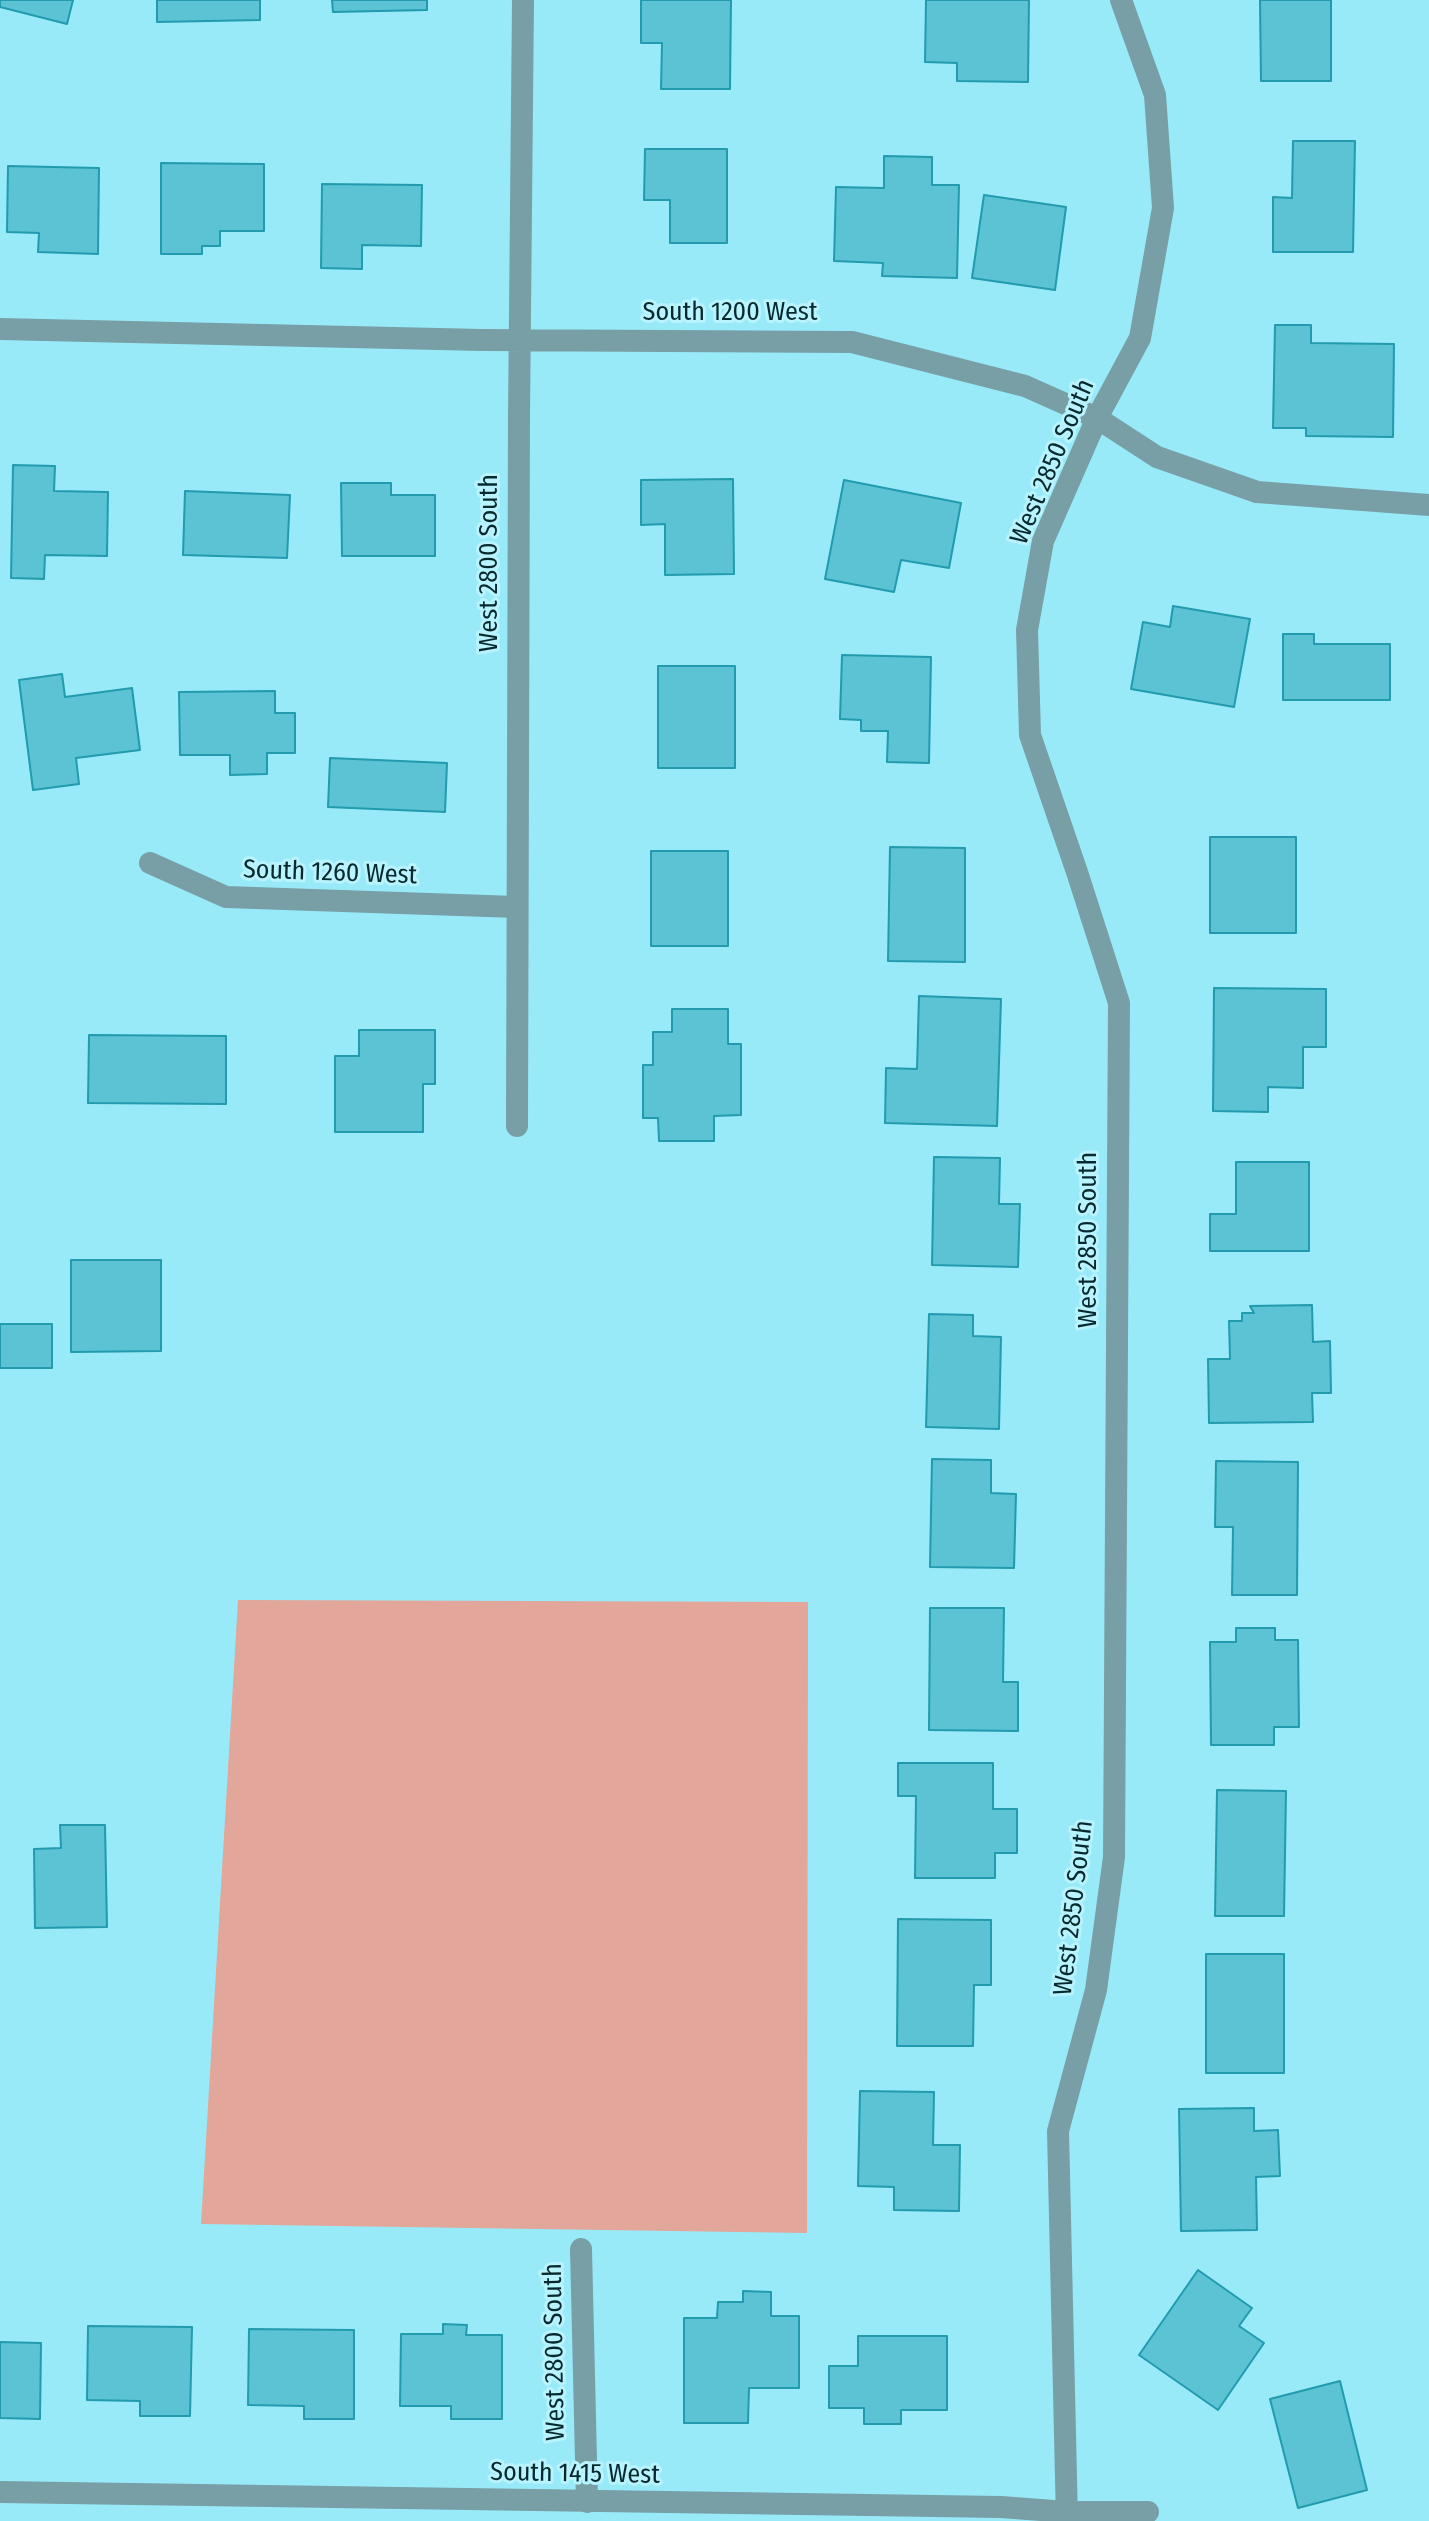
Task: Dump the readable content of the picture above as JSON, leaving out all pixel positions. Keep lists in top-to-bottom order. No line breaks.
{"streets":{"street":["South 1200 West","West 2850 South","West 2800 South","South 1260 West","South 1415 West"]},"crossings":[["South 1200 West","West 2850 South"],["South 1200 West","West 2800 South"],["West 2850 South","South 1415 West"],["West 2800 South","South 1260 West"],["West 2800 South","South 1415 West"]]}
